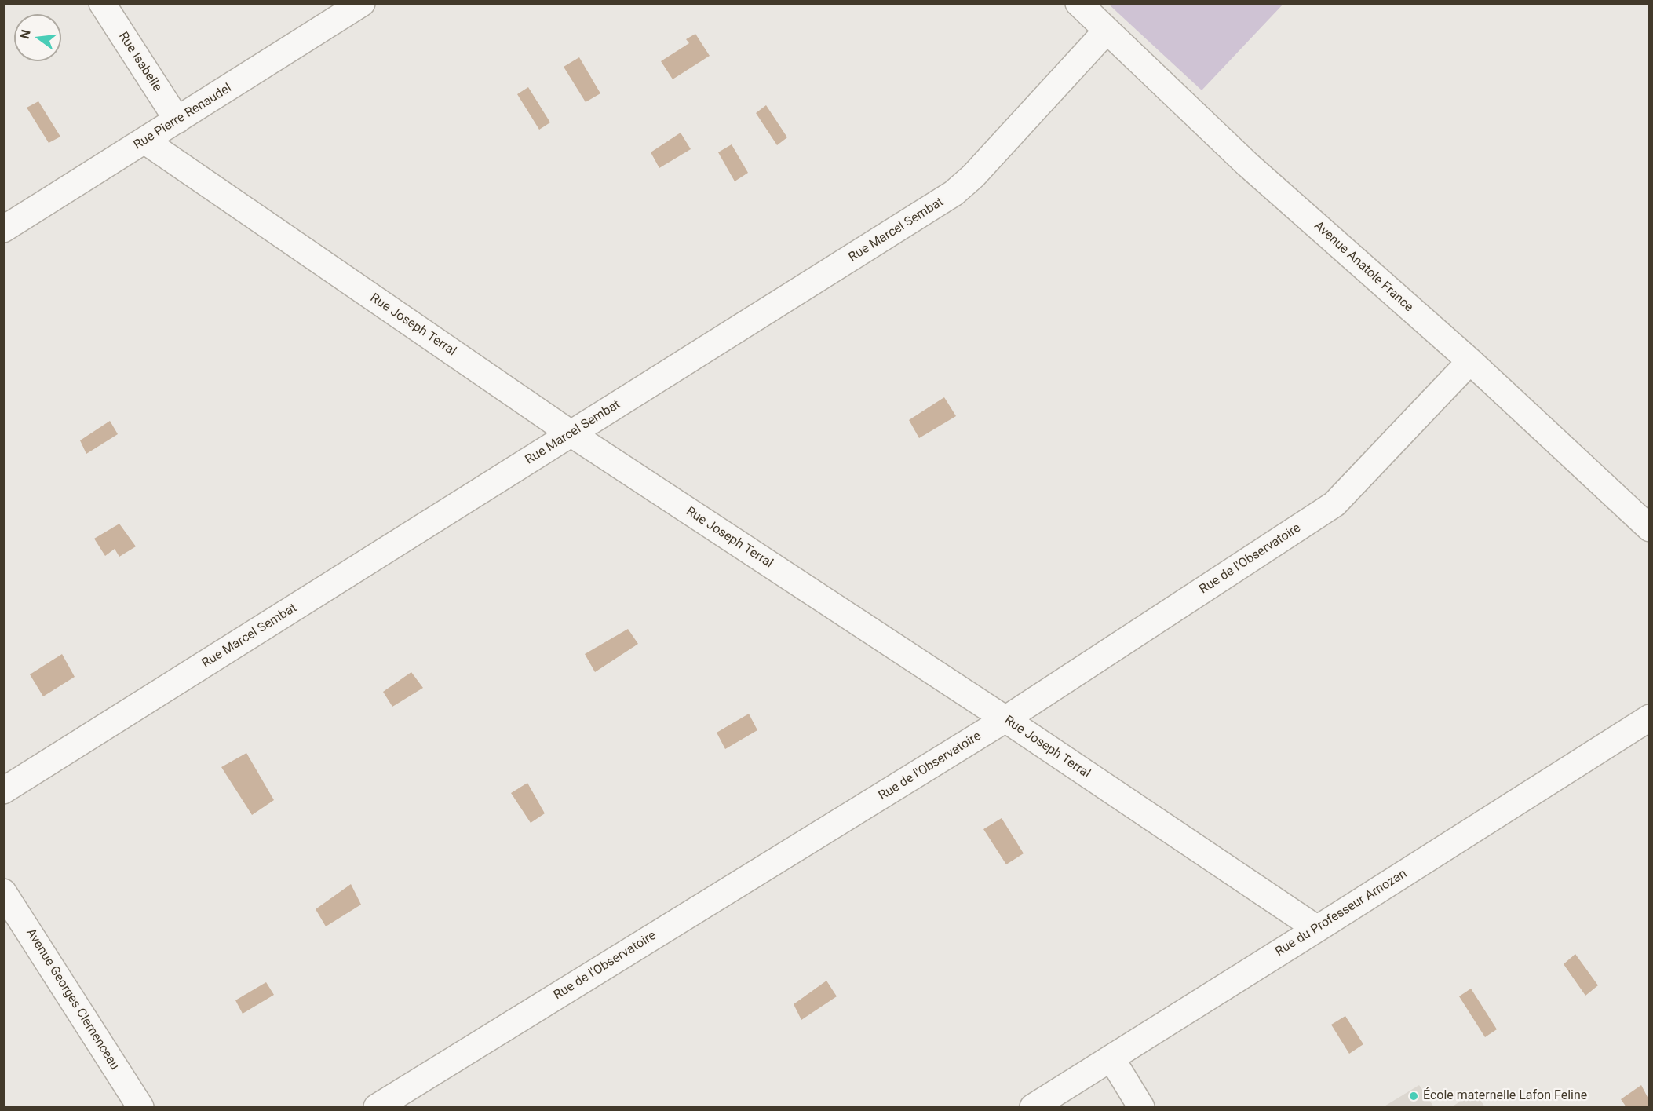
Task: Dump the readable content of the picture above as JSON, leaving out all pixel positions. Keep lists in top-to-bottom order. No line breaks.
{"streets":{"street":["Rue Isabelle","Rue Pierre Renaudel","Rue Marcel Sembat","Avenue Anatole France","Rue Joseph Terral","Rue de l'Observatoire","Rue du Professeur Arnozan","Avenue Georges Clemenceau"]},"crossings":[["Rue Isabelle","Rue Pierre Renaudel"],["Rue Pierre Renaudel","Rue Joseph Terral"],["Rue Marcel Sembat","Avenue Anatole France"],["Rue Marcel Sembat","Rue Joseph Terral"],["Avenue Anatole France","Rue de l'Observatoire"],["Rue Joseph Terral","Rue de l'Observatoire"],["Rue Joseph Terral","Rue du Professeur Arnozan"]],"places":["École maternelle Lafon Feline"],"north":"left"}
